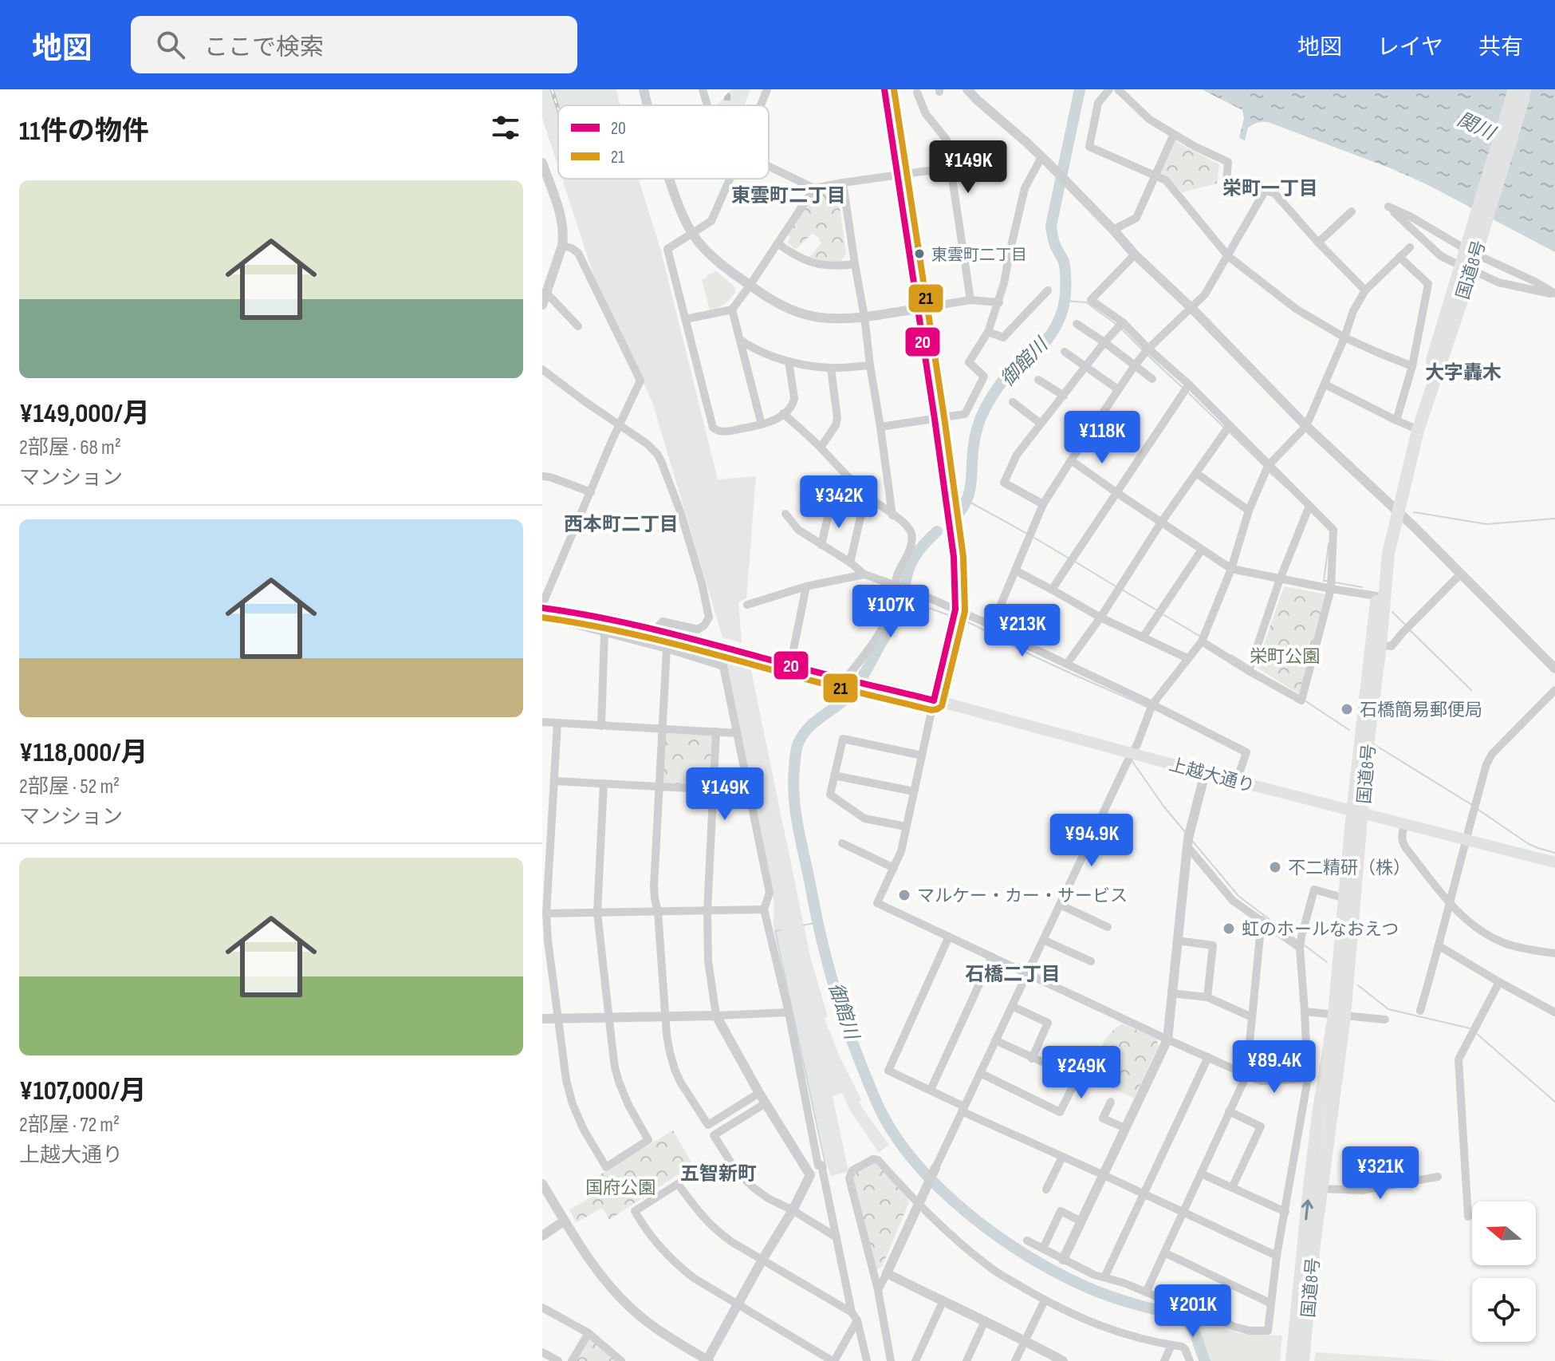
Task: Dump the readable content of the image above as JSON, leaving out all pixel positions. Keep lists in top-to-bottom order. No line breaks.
{"streets":{"highway":["国道8号"],"main road":["上越大通り"]},"crossings":[["国道8号","上越大通り"]],"districts":["栄町一丁目","東雲町二丁目","大字轟木","西本町二丁目","石橋二丁目","五智新町"],"water":["関川","御館川"],"parks":["栄町公園","国府公園"],"places":["東雲町二丁目","石橋簡易郵便局","不二精研（株）","マルケー・カー・サービス","虹のホールなおえつ"],"lines":["transit line 20","transit line 21"],"legend":["20","21"],"north":"left","page":{"header":"地図","search":"ここで検索","nav":["地図","レイヤ","共有"],"heading":"11件の物件","price":["¥149K","¥118K","¥342K","¥107K","¥213K","¥149K","¥94.9K","¥89.4K","¥249K","¥321K","¥201K"],"list":[{"name":"¥149,000/月","note":"2部屋 · 68 m² · マンション"},{"name":"¥118,000/月","note":"2部屋 · 52 m² · マンション"},{"name":"¥107,000/月","note":"2部屋 · 72 m² · 上越大通り"}]}}
